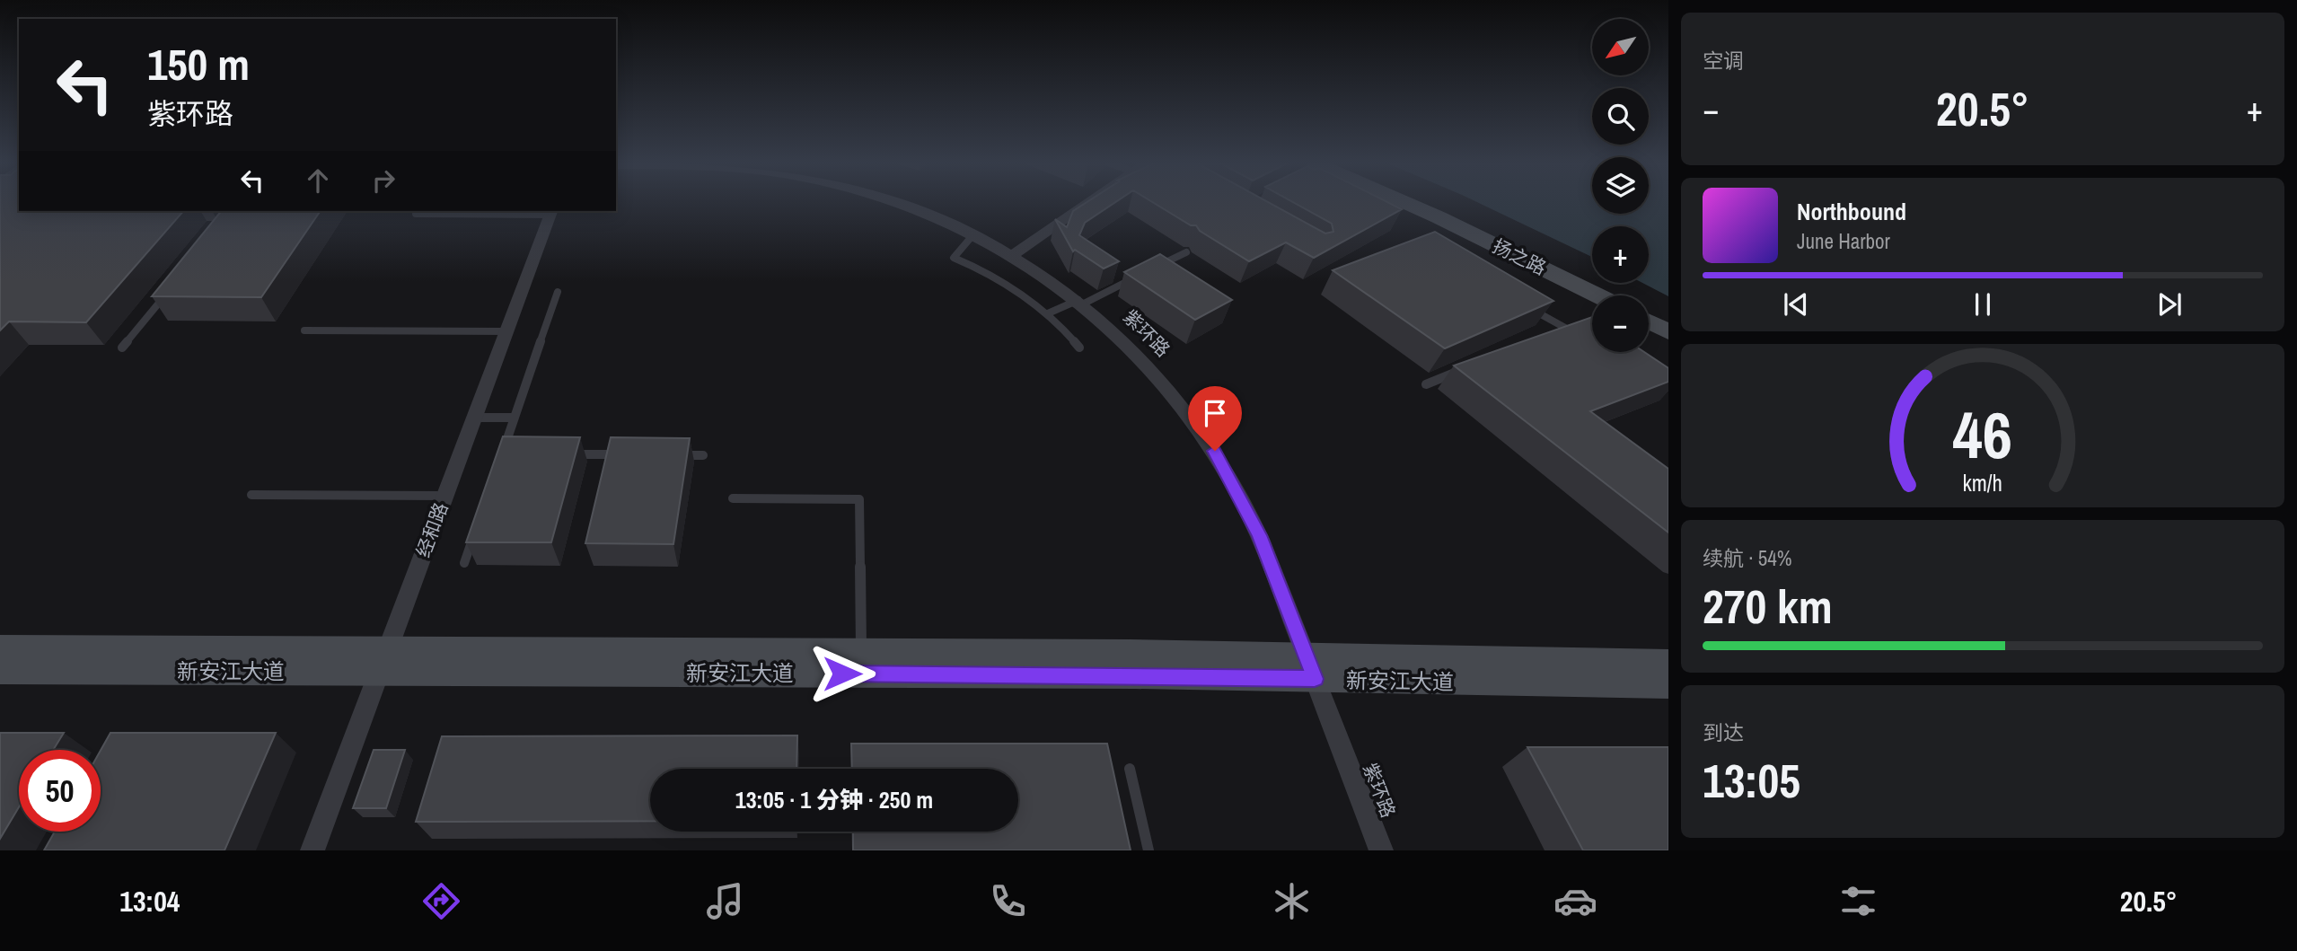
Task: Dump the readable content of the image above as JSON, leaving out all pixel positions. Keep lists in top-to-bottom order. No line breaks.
{"streets":{"main road":["扬之路","新安江大道"],"street":["紫环路","经和路"]},"crossings":[["紫环路","新安江大道"],["经和路","新安江大道"]],"north":"bottom left","page":{"tile":["空调",["续航 · 54%","270 km"],["到达","13:05"]],"map_buttons":["+","−"],"turn":["150 m","紫环路"],"heat":["−","20.5°","+"],"song":["Northbound","June Harbor"],"limit":"50","trip":"13:05 · 1 分钟 · 250 m","tabs":["13:04","20.5°"],"gauge":["46","km/h"]}}
